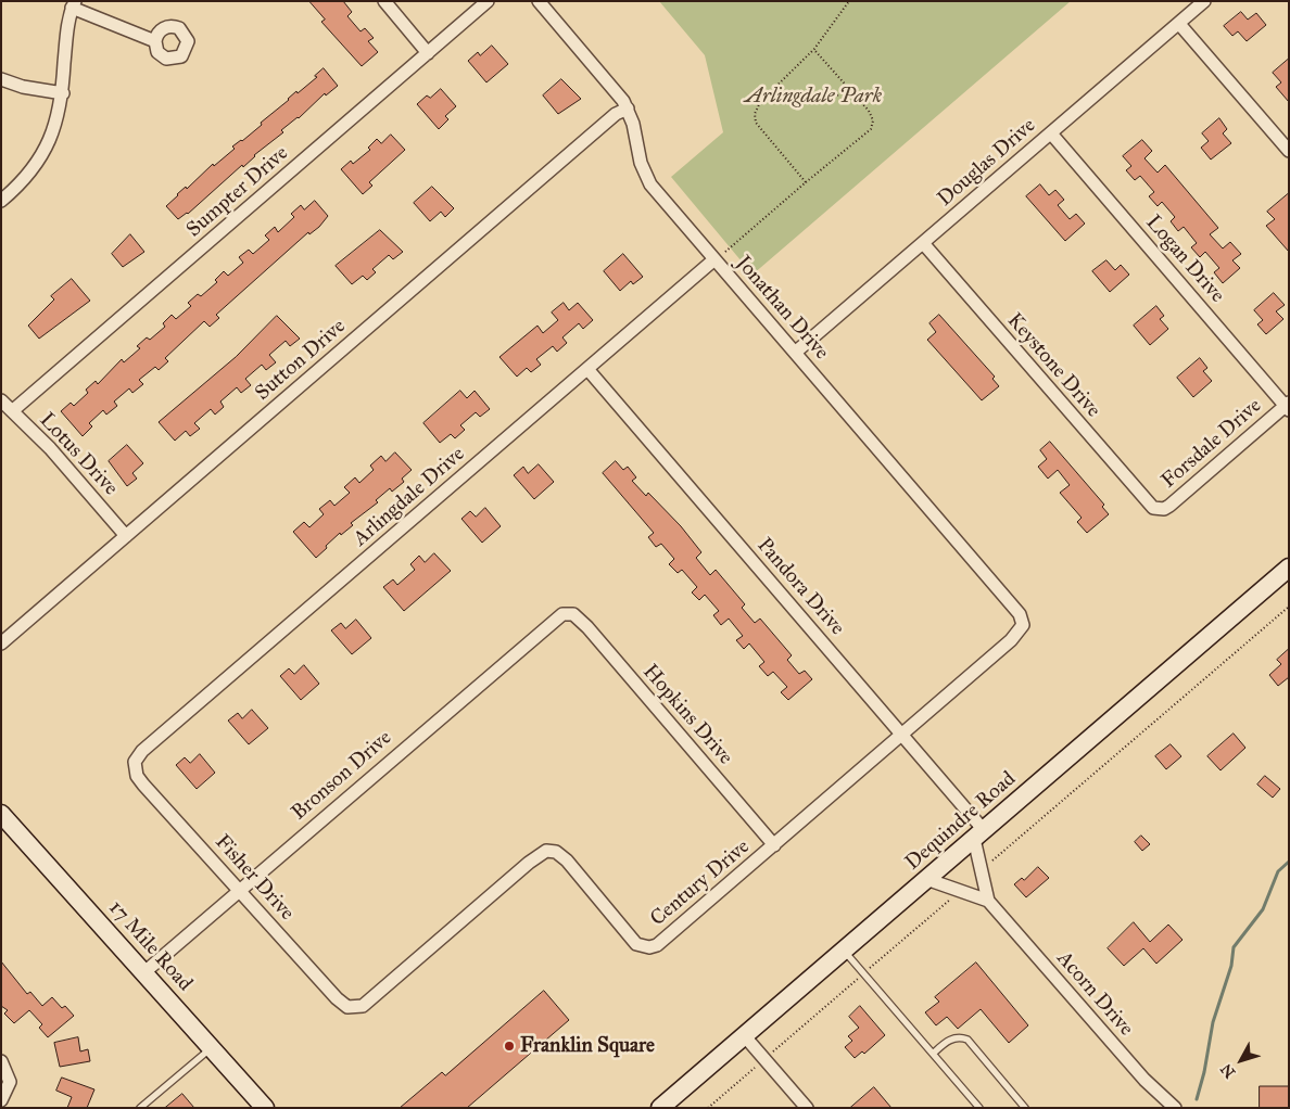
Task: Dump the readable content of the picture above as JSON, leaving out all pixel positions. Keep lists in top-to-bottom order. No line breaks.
{"streets":{"main road":["Dequindre Road","17 Mile Road"],"street":["Douglas Drive","Sumpter Drive","Logan Drive","Jonathan Drive","Sutton Drive","Keystone Drive","Forsdale Drive","Lotus Drive","Arlingdale Drive","Pandora Drive","Hopkins Drive","Bronson Drive","Fisher Drive","Century Drive","Acorn Drive"]},"crossings":[["Douglas Drive","Logan Drive"],["Douglas Drive","Jonathan Drive"],["Douglas Drive","Keystone Drive"],["Sumpter Drive","Lotus Drive"],["Logan Drive","Forsdale Drive"],["Jonathan Drive","Sutton Drive"],["Jonathan Drive","Arlingdale Drive"],["Jonathan Drive","Century Drive"],["Sutton Drive","Lotus Drive"],["Keystone Drive","Forsdale Drive"],["Arlingdale Drive","Pandora Drive"],["Arlingdale Drive","Fisher Drive"],["Pandora Drive","Dequindre Road"],["Pandora Drive","Century Drive"],["Pandora Drive","Acorn Drive"],["Hopkins Drive","Bronson Drive"],["Hopkins Drive","Century Drive"],["Bronson Drive","Fisher Drive"],["Bronson Drive","17 Mile Road"],["Dequindre Road","Acorn Drive"],["Fisher Drive","Century Drive"]],"parks":["Arlingdale Park"],"places":["Franklin Square"],"north":"bottom left"}
